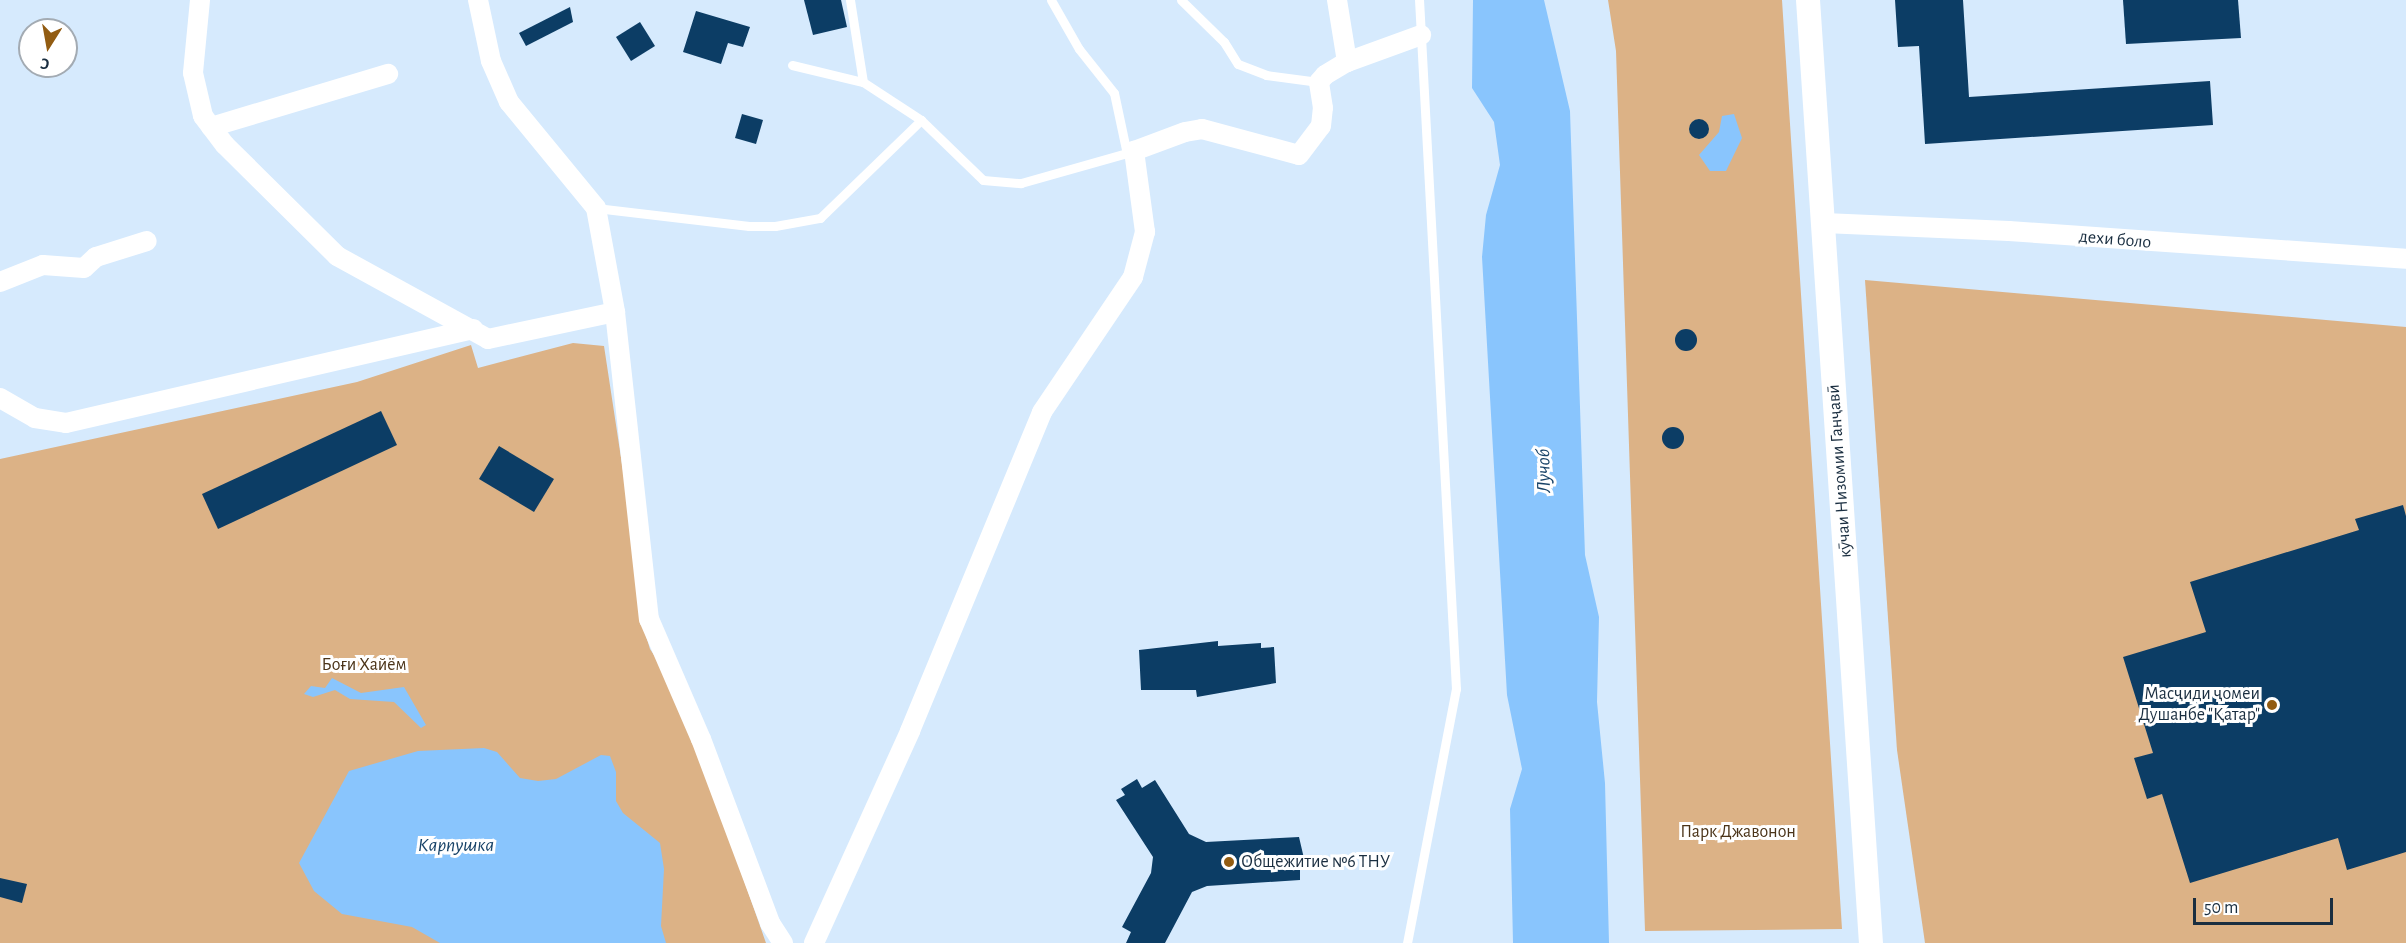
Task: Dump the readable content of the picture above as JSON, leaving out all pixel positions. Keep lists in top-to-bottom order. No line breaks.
{"streets":{"street":["дехи боло","кӯчаи Низомии Ганҷавӣ"]},"crossings":[["дехи боло","кӯчаи Низомии Ганҷавӣ"]],"water":["Лучоб","Карпушка"],"parks":["Боғи Хайём","Парк Джавонон"],"places":["Масҷиди ҷомеи Душанбе \"Қатар\"","Общежитие №6 ТНУ"],"scale_bar":"50 m","north":"bottom"}
